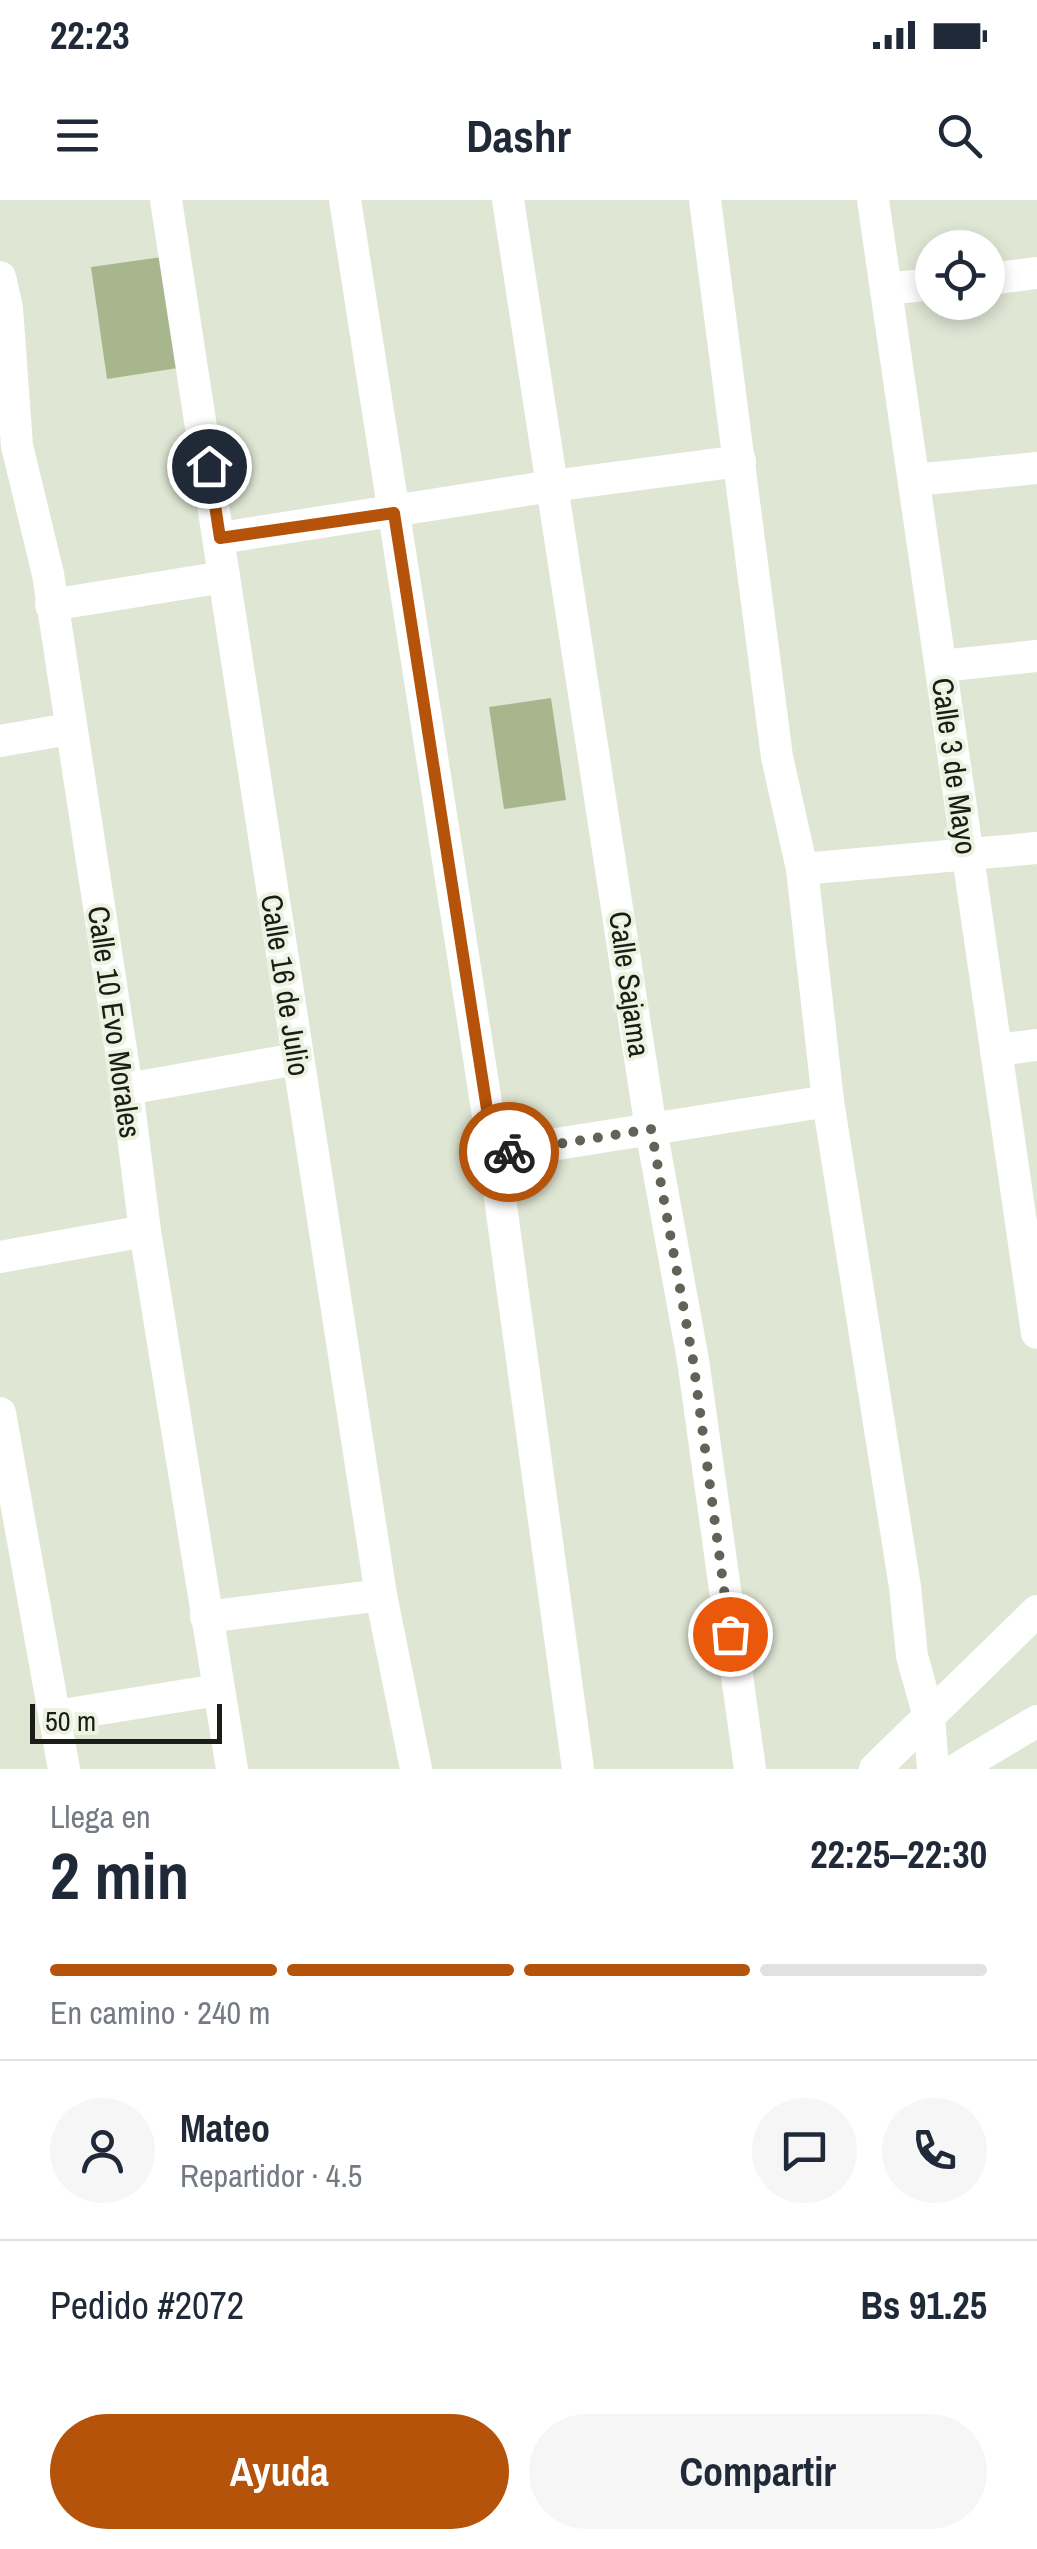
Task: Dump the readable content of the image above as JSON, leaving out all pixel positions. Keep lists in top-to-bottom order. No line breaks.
{"streets":{"street":["Calle 3 de Mayo","Calle Sajama","Calle 16 de Julio","Calle 10 Evo Morales"]},"scale_bar":"50 m","page":{"status":"22:23","header":"Dashr","scale":"50 m","heading":["2 min","Llega en","22:25–22:30"],"panel":["Mateo","Repartidor · 4.5","Pedido #2072","Bs 91.25"],"bar":"En camino · 240 m","buttons":["Ayuda","Compartir"]}}
